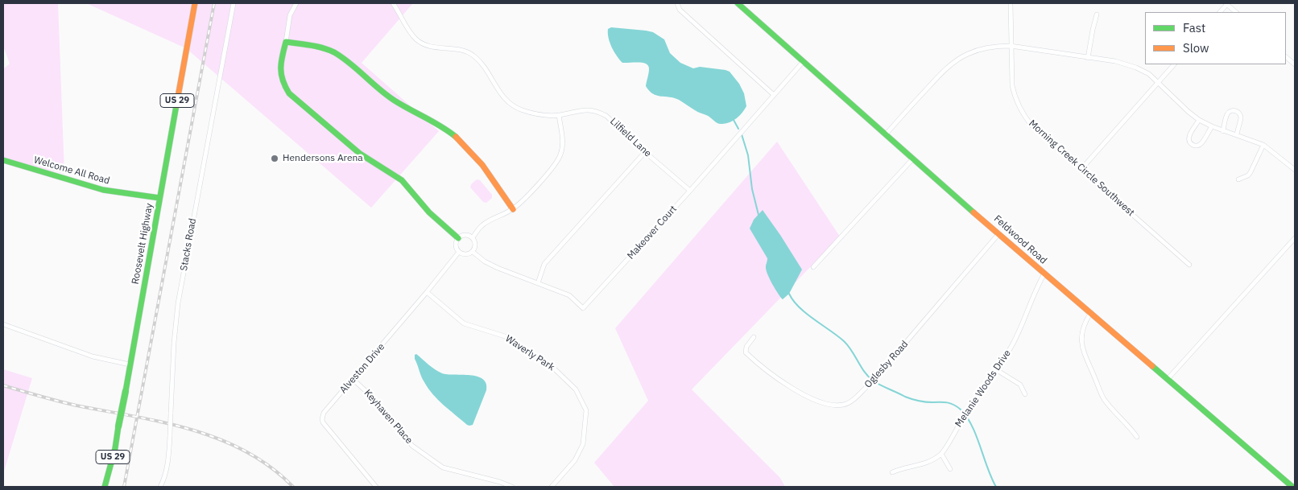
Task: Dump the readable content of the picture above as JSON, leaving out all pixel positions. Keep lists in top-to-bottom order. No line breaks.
{"streets":{"street":["US 29","Lilfield Lane","Morning Creek Circle Southwest","Welcome All Road","Makeover Court","Feldwood Road","Roosevelt Highway","Stacks Road","Waverly Park","Oglesby Road","Alveston Drive","Melanie Woods Drive","Keyhaven Place"]},"crossings":[["Lilfield Lane","Makeover Court"],["Welcome All Road","Roosevelt Highway"],["Makeover Court","Feldwood Road"],["Makeover Court","Alveston Drive"],["Feldwood Road","Oglesby Road"],["Feldwood Road","Melanie Woods Drive"],["Waverly Park","Alveston Drive"],["Alveston Drive","Keyhaven Place"]],"places":["Hendersons Arena"],"legend":["Fast","Slow"]}
